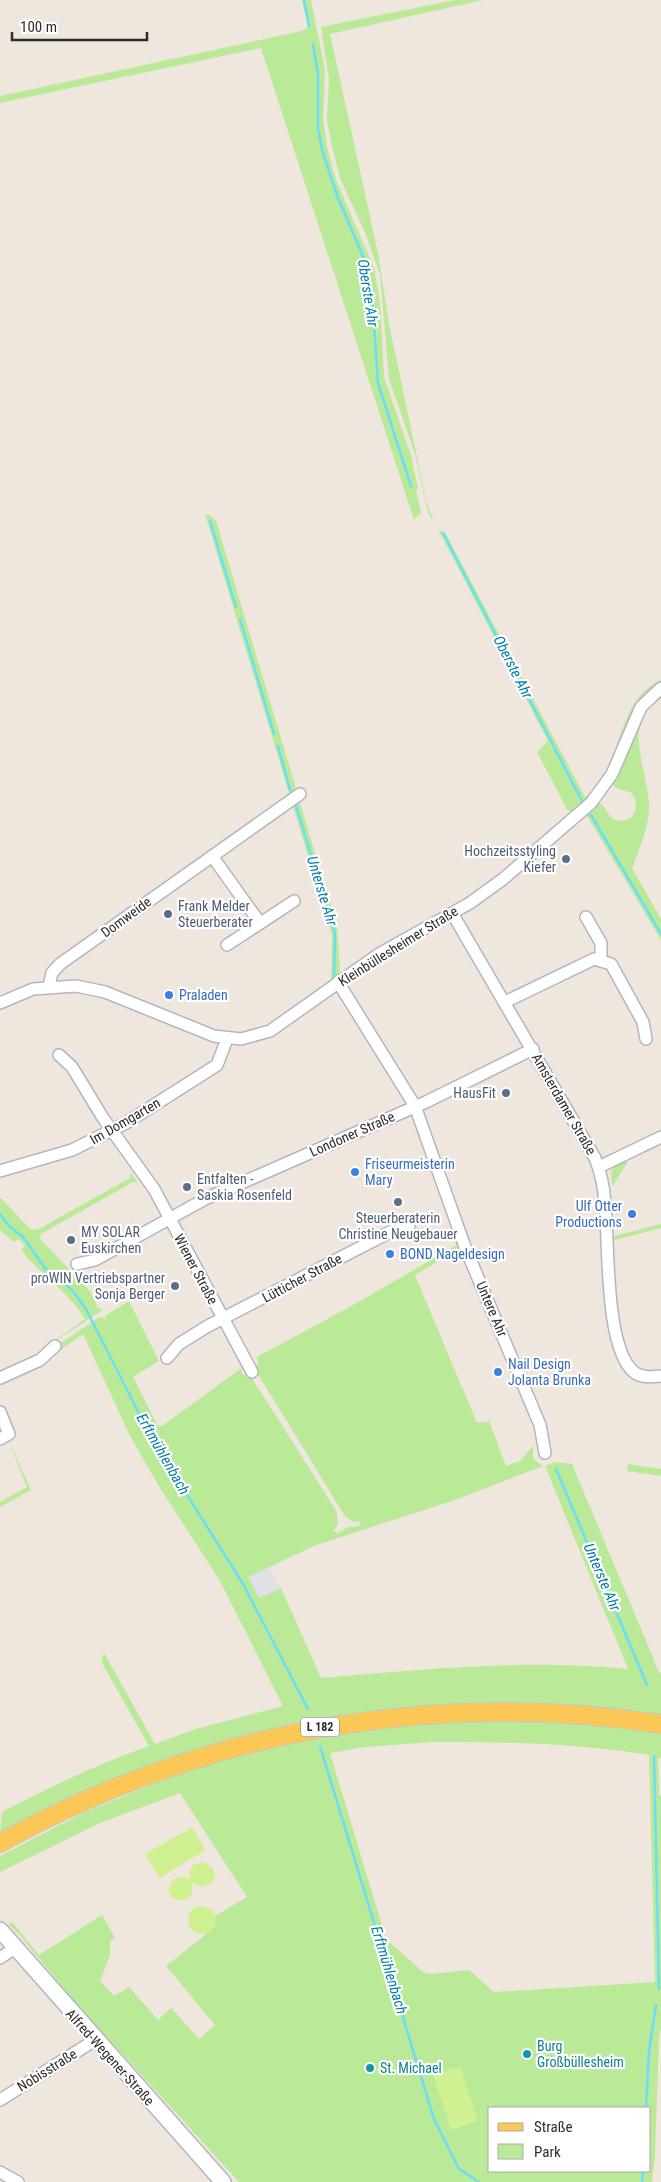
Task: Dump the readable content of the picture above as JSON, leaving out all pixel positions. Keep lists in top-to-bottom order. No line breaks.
{"streets":{"main road":["L 182"],"street":["Domweide","Kleinbüllesheimer Straße","Amsterdamer Straße","Im Domgarten","Londoner Straße","Wiener Straße","Lütticher Straße","Untere Ahr","Alfred-Wegener-Straße","Nobisstraße"]},"crossings":[["Domweide","Kleinbüllesheimer Straße"],["Kleinbüllesheimer Straße","Amsterdamer Straße"],["Kleinbüllesheimer Straße","Im Domgarten"],["Kleinbüllesheimer Straße","Untere Ahr"],["Amsterdamer Straße","Londoner Straße"],["Im Domgarten","Wiener Straße"],["Londoner Straße","Wiener Straße"],["Londoner Straße","Untere Ahr"],["Wiener Straße","Lütticher Straße"],["Alfred-Wegener-Straße","Nobisstraße"]],"water":["Oberste Ahr","Unterste Ahr","Erftmühlenbach"],"places":["Hochzeitsstyling Kiefer","Frank Melder Steuerberater","Praladen","HausFit","Friseurmeisterin Mary","Entfalten - Saskia Rosenfeld","Steuerberaterin Christine Neugebauer","Ulf Otter Productions","MY SOLAR Euskirchen","BOND Nageldesign","proWIN Vertriebspartner Sonja Berger","Nail Design Jolanta Brunka","Burg Großbüllesheim","St. Michael"],"legend":["Straße","Park"],"scale_bar":"100 m"}
